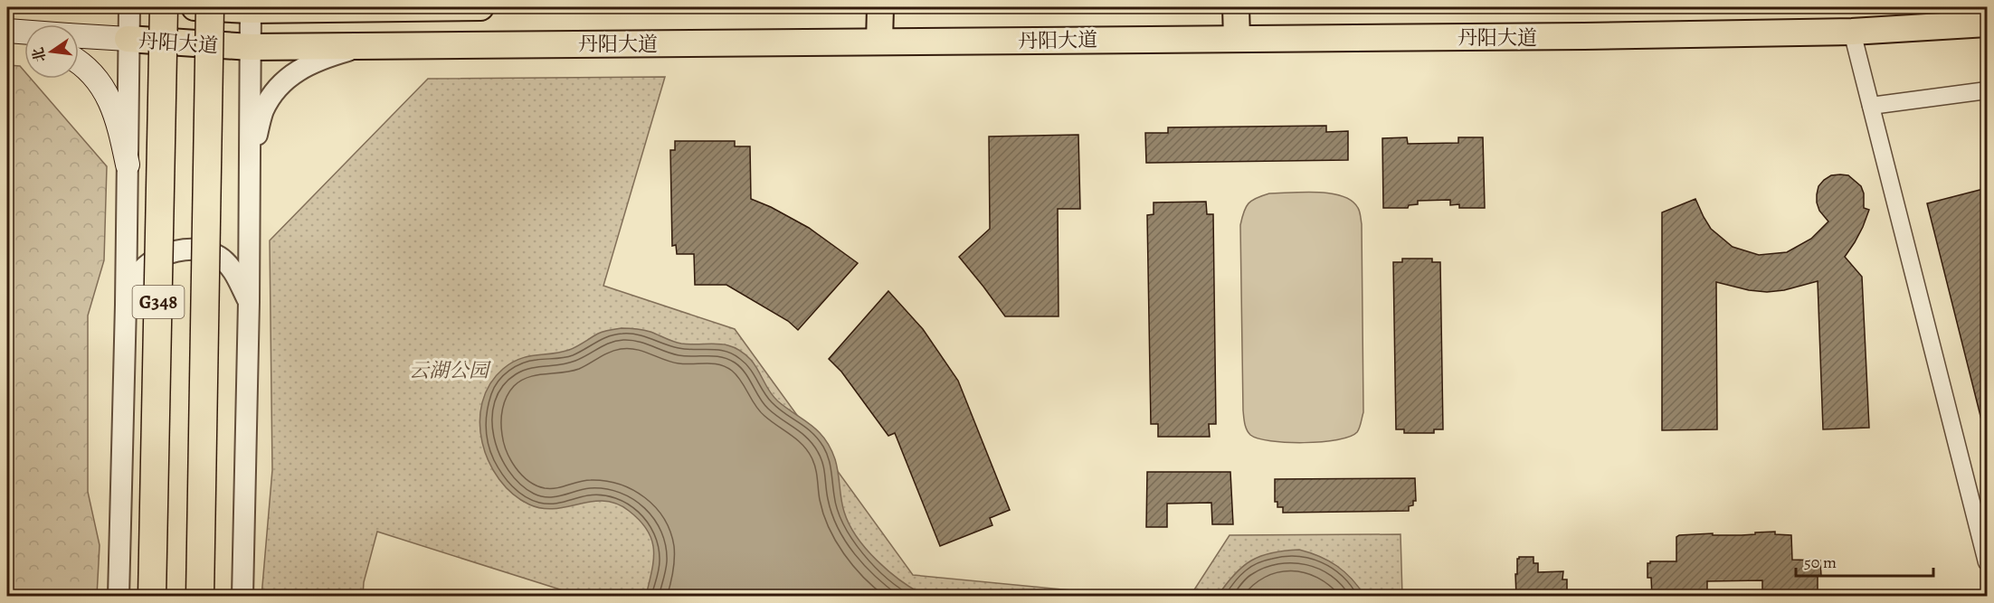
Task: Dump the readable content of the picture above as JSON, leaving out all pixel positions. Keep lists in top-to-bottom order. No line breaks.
{"streets":{"highway":["G348"],"main road":["丹阳大道"]},"parks":["云湖公园"],"scale_bar":"50 m","north":"left"}
